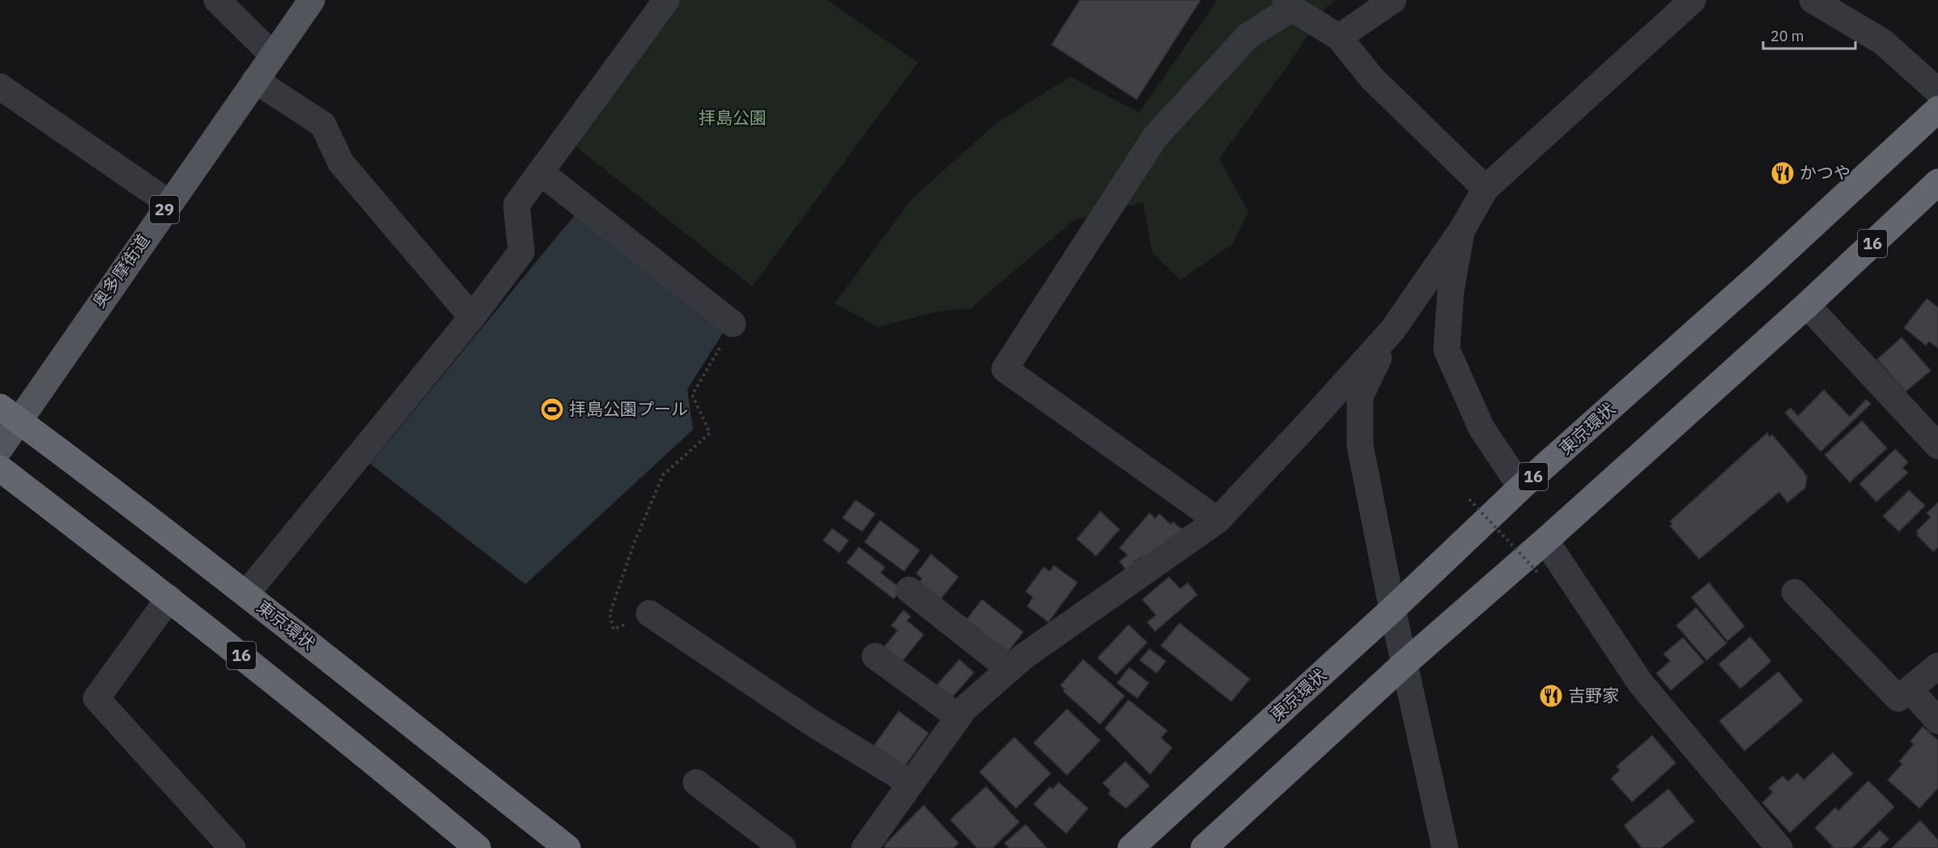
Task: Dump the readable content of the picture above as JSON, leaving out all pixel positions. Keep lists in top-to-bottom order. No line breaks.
{"streets":{"highway":["16","東京環状"],"main road":["29","奥多摩街道"]},"crossings":[["奥多摩街道","東京環状"]],"parks":["拝島公園"],"places":{"restaurant":["かつや","吉野家"],"sports":["拝島公園プール"]},"scale_bar":"20 m"}
